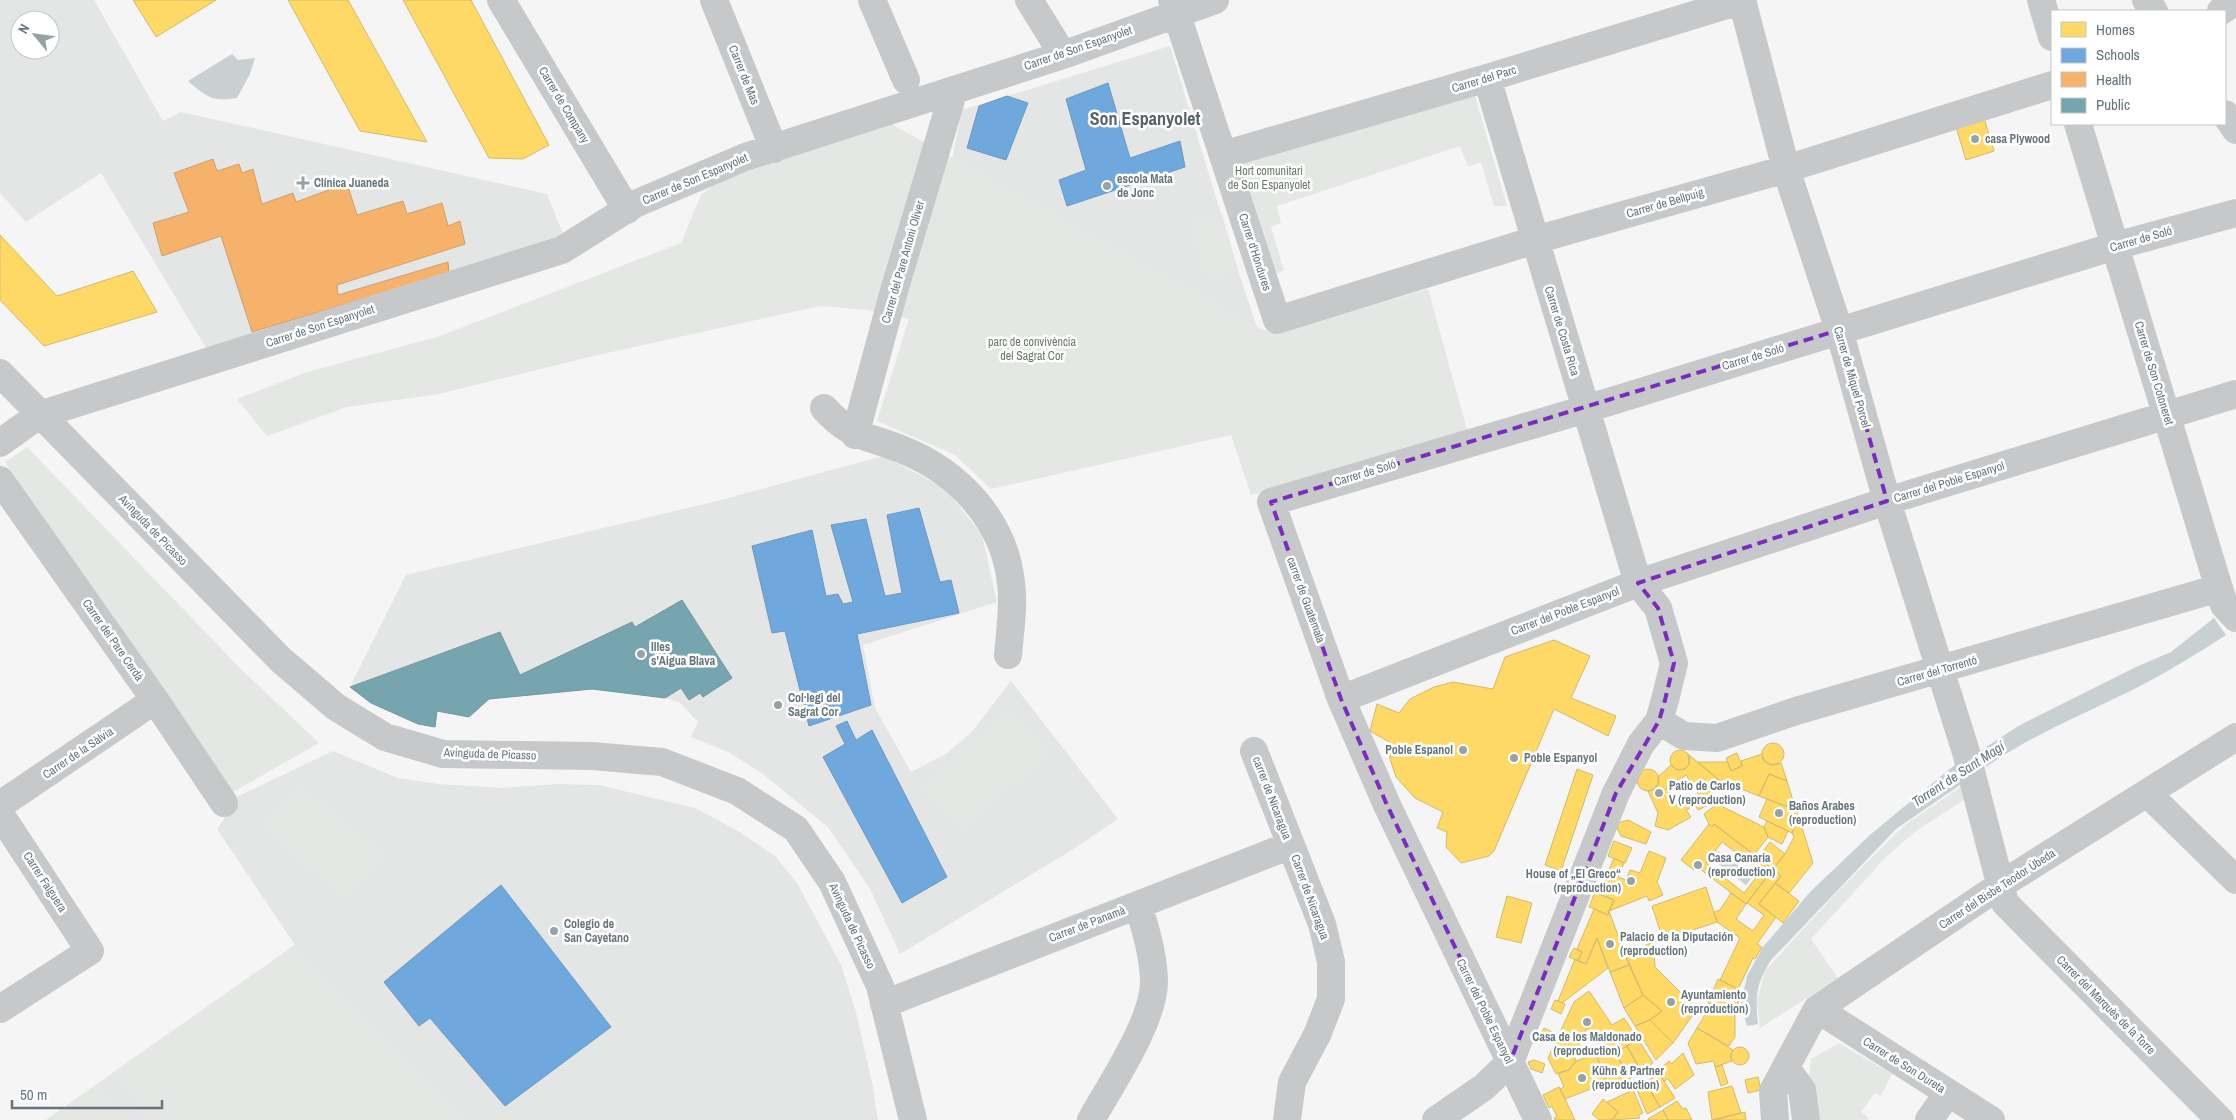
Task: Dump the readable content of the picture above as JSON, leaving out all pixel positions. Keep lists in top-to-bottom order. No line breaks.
{"streets":{"street":["Carrer de Son Espanyolet","Carrer de Mas","Carrer del Parc","Carrer de Company","Carrer de Bellpuig","Carrer de Soló","Carrer d'Hondures","Carrer del Pare Antoni Oliver","Carrer de Costa Rica","Carrer de Son Cotoneret","Carrer de Miquel Porcel","Carrer del Poble Espanyol","Avinguda de Picasso","carrer de Guatemala","Carrer del Pare Cerdà","Carrer del Torrentó","Carrer de la Sàlvia","carrer de Nicaragua","Carrer Falguera","Carrer del Bisbe Teodor Úbeda","Carrer de Nicaragua","Carrer de Panamà","Carrer del Marquès de la Torre","Carrer de Son Dureta"]},"crossings":[["Carrer de Son Espanyolet","Carrer de Mas"],["Carrer de Son Espanyolet","Carrer de Company"],["Carrer de Son Espanyolet","Carrer d'Hondures"],["Carrer de Son Espanyolet","Carrer del Pare Antoni Oliver"],["Carrer de Son Espanyolet","Avinguda de Picasso"],["Carrer del Parc","Carrer d'Hondures"],["Carrer del Parc","Carrer de Costa Rica"],["Carrer del Parc","Carrer de Miquel Porcel"],["Carrer de Bellpuig","Carrer d'Hondures"],["Carrer de Bellpuig","Carrer de Costa Rica"],["Carrer de Bellpuig","Carrer de Miquel Porcel"],["Carrer de Soló","Carrer de Costa Rica"],["Carrer de Soló","Carrer de Son Cotoneret"],["Carrer de Soló","Carrer de Miquel Porcel"],["Carrer de Soló","carrer de Guatemala"],["Carrer de Costa Rica","Carrer del Poble Espanyol"],["Carrer de Son Cotoneret","Carrer del Poble Espanyol"],["Carrer de Son Cotoneret","Carrer del Torrentó"],["Carrer de Miquel Porcel","Carrer del Poble Espanyol"],["Carrer de Miquel Porcel","Carrer del Torrentó"],["Carrer de Miquel Porcel","Carrer del Marquès de la Torre"],["Carrer del Poble Espanyol","carrer de Guatemala"],["Avinguda de Picasso","Carrer de Panamà"],["Carrer del Pare Cerdà","Carrer de la Sàlvia"],["carrer de Nicaragua","Carrer de Nicaragua"],["carrer de Nicaragua","Carrer de Panamà"],["Carrer del Bisbe Teodor Úbeda","Carrer del Marquès de la Torre"],["Carrer del Bisbe Teodor Úbeda","Carrer de Son Dureta"],["Carrer de Nicaragua","Carrer de Panamà"]],"districts":["Son Espanyolet"],"water":["Torrent de Sant Magí"],"parks":["Hort comunitari de Son Espanyolet","parc de convivència del Sagrat Cor"],"places":{"other":["casa Plywood","escola Mata de Jonc","Illes s'Aigua Blava","Col·legi del Sagrat Cor","Poble Espanol","Poble Espanyol","Patio de Carlos V (reproduction)","Baños Arabes (reproduction)","Casa Canaria (reproduction)","House of „El Greco“ (reproduction)","Colegio de San Cayetano","Palacio de la Diputación (reproduction)","Ayuntamiento (reproduction)","Casa de los Maldonado (reproduction)","Kühn & Partner (reproduction)"],"health":["Clínica Juaneda"]},"legend":["Homes","Schools","Health","Public"],"scale_bar":"50 m","north":"top left"}
